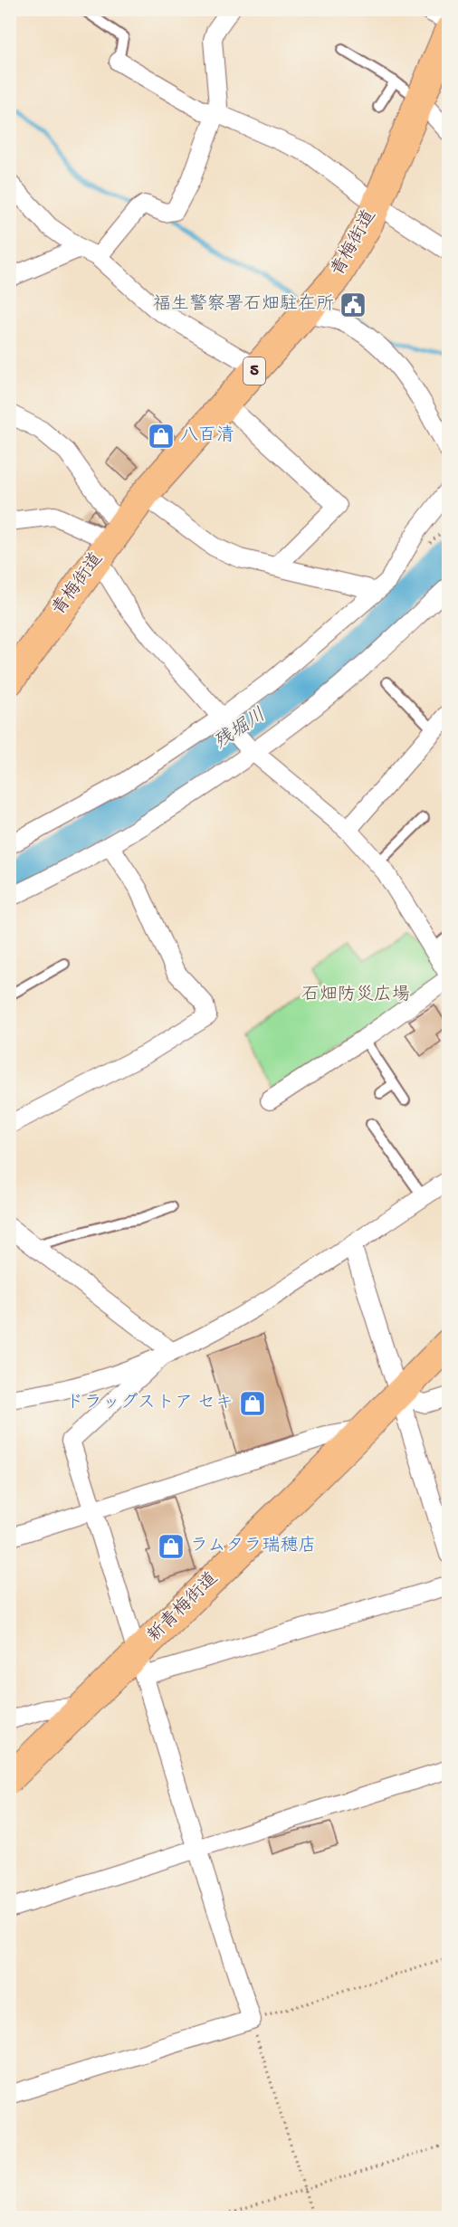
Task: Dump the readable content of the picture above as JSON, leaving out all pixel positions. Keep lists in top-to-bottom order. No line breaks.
{"streets":{"main road":["青梅街道","5","新青梅街道"]},"water":["残堀川"],"parks":["石畑防災広場"],"places":{"public building":["福生警察署石畑駐在所"],"shop":["八百清","ドラッグストア セキ","ラムタラ瑞穂店"]}}
